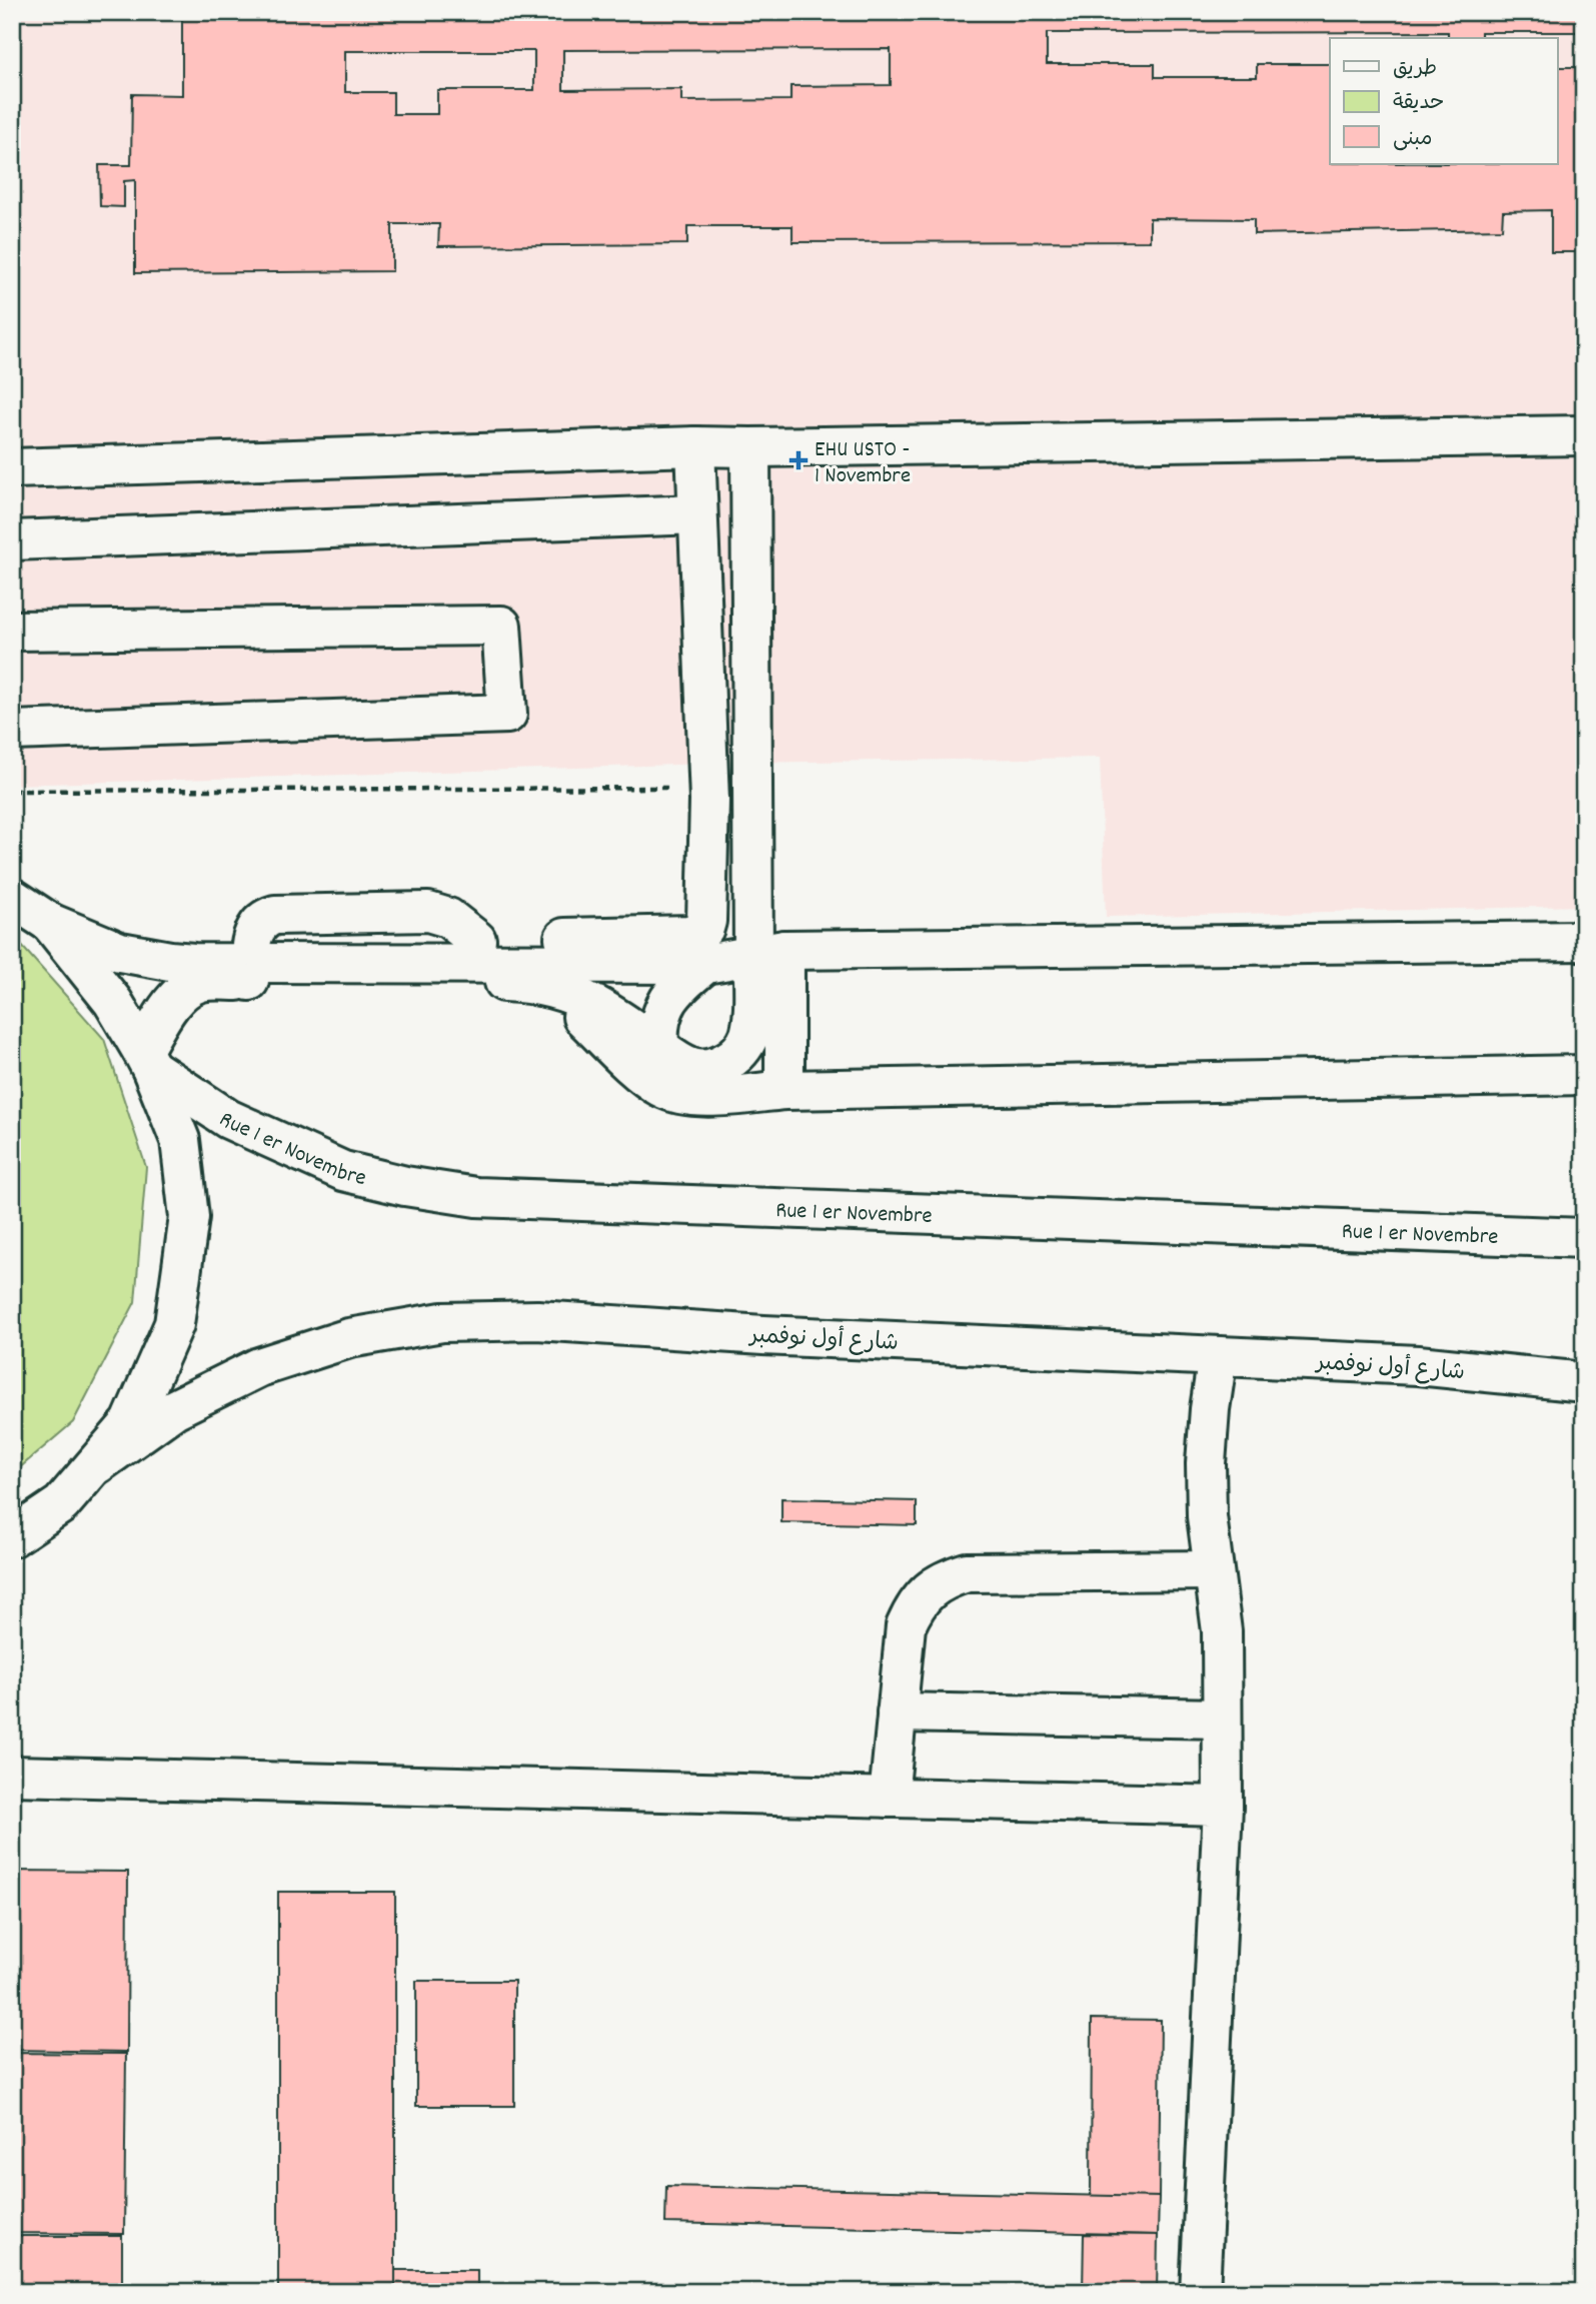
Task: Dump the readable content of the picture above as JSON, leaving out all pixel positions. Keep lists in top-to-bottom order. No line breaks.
{"streets":{"main road":["Rue 1 er Novembre","شارع أول نوفمبر"]},"places":{"health":["EHU USTO - 1 Novembre"]},"legend":["طريق","حديقة","مبنى"]}
